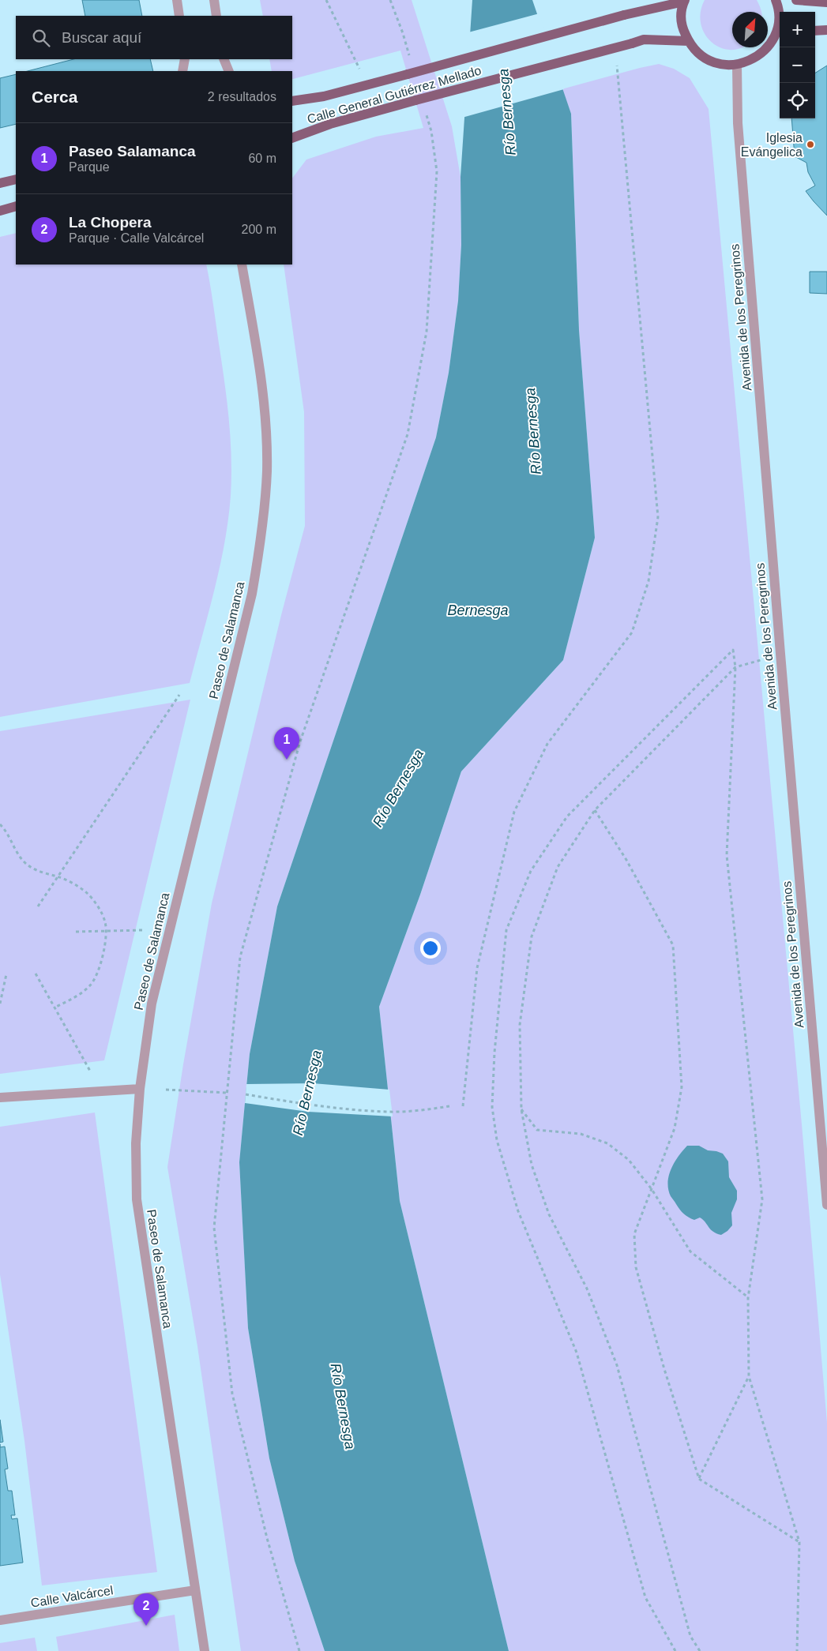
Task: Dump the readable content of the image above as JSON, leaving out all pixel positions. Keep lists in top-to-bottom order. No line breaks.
{"streets":{"main road":["Calle General Gutiérrez Mellado"],"street":["Avenida de los Peregrinos","Paseo de Salamanca","Calle Valcárcel"]},"crossings":[["Paseo de Salamanca","Calle Valcárcel"]],"water":["Río Bernesga","Bernesga"],"places":["Iglesia Evángelica"],"north":"top right","page":{"map_buttons":["+","−"],"search":"Buscar aquí","heading":["Cerca","2 resultados"],"list":[{"mark":"1","name":"Paseo Salamanca","note":"Parque","value":"60 m"},{"mark":"2","name":"La Chopera","note":"Parque · Calle Valcárcel","value":"200 m"}],"pins":["1","2"]}}
